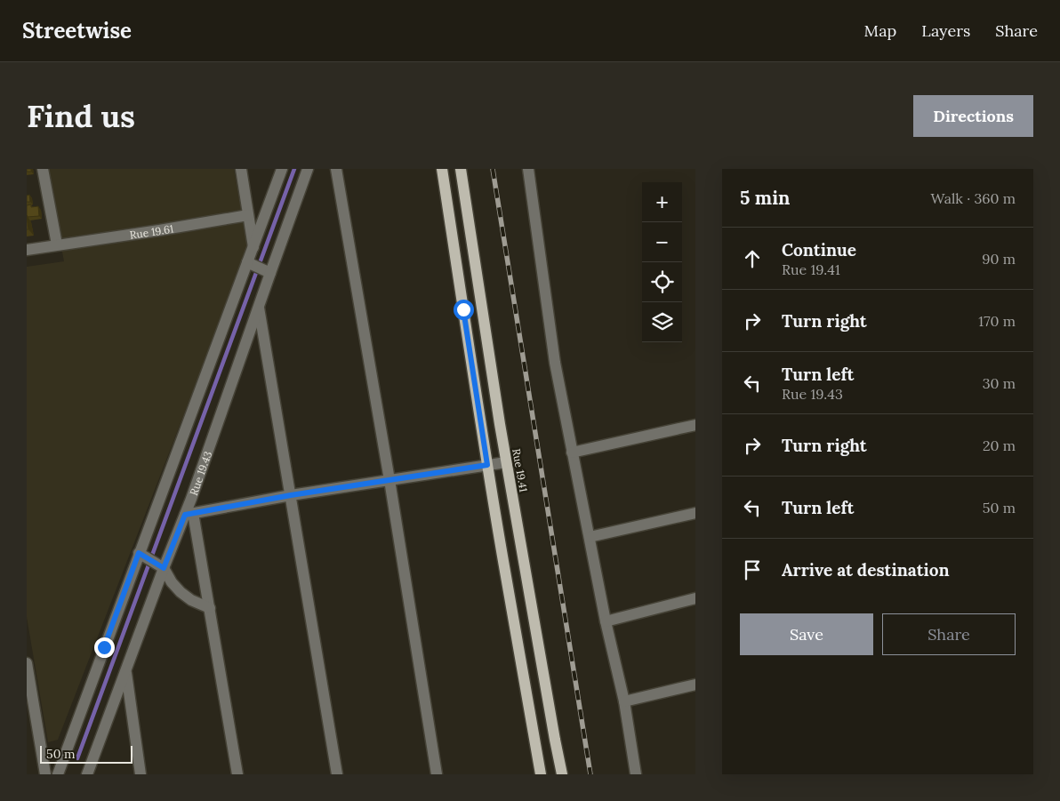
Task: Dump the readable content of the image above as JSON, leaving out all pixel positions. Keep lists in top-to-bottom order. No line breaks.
{"streets":{"main road":["Rue 19.41"],"street":["Rue 19.61","Rue 19.43"]},"scale_bar":"50 m","page":{"header":"Streetwise","nav":["Map","Layers","Share"],"buttons":["Directions",["Save","Share"]],"title":"Find us","heading":["5 min","Walk · 360 m"],"map_buttons":["+","−"],"list":[["Continue","Rue 19.41","90 m"],["Turn right","170 m"],["Turn left","Rue 19.43","30 m"],["Turn right","20 m"],["Turn left","50 m"],"Arrive at destination"],"scale":"50 m"}}
